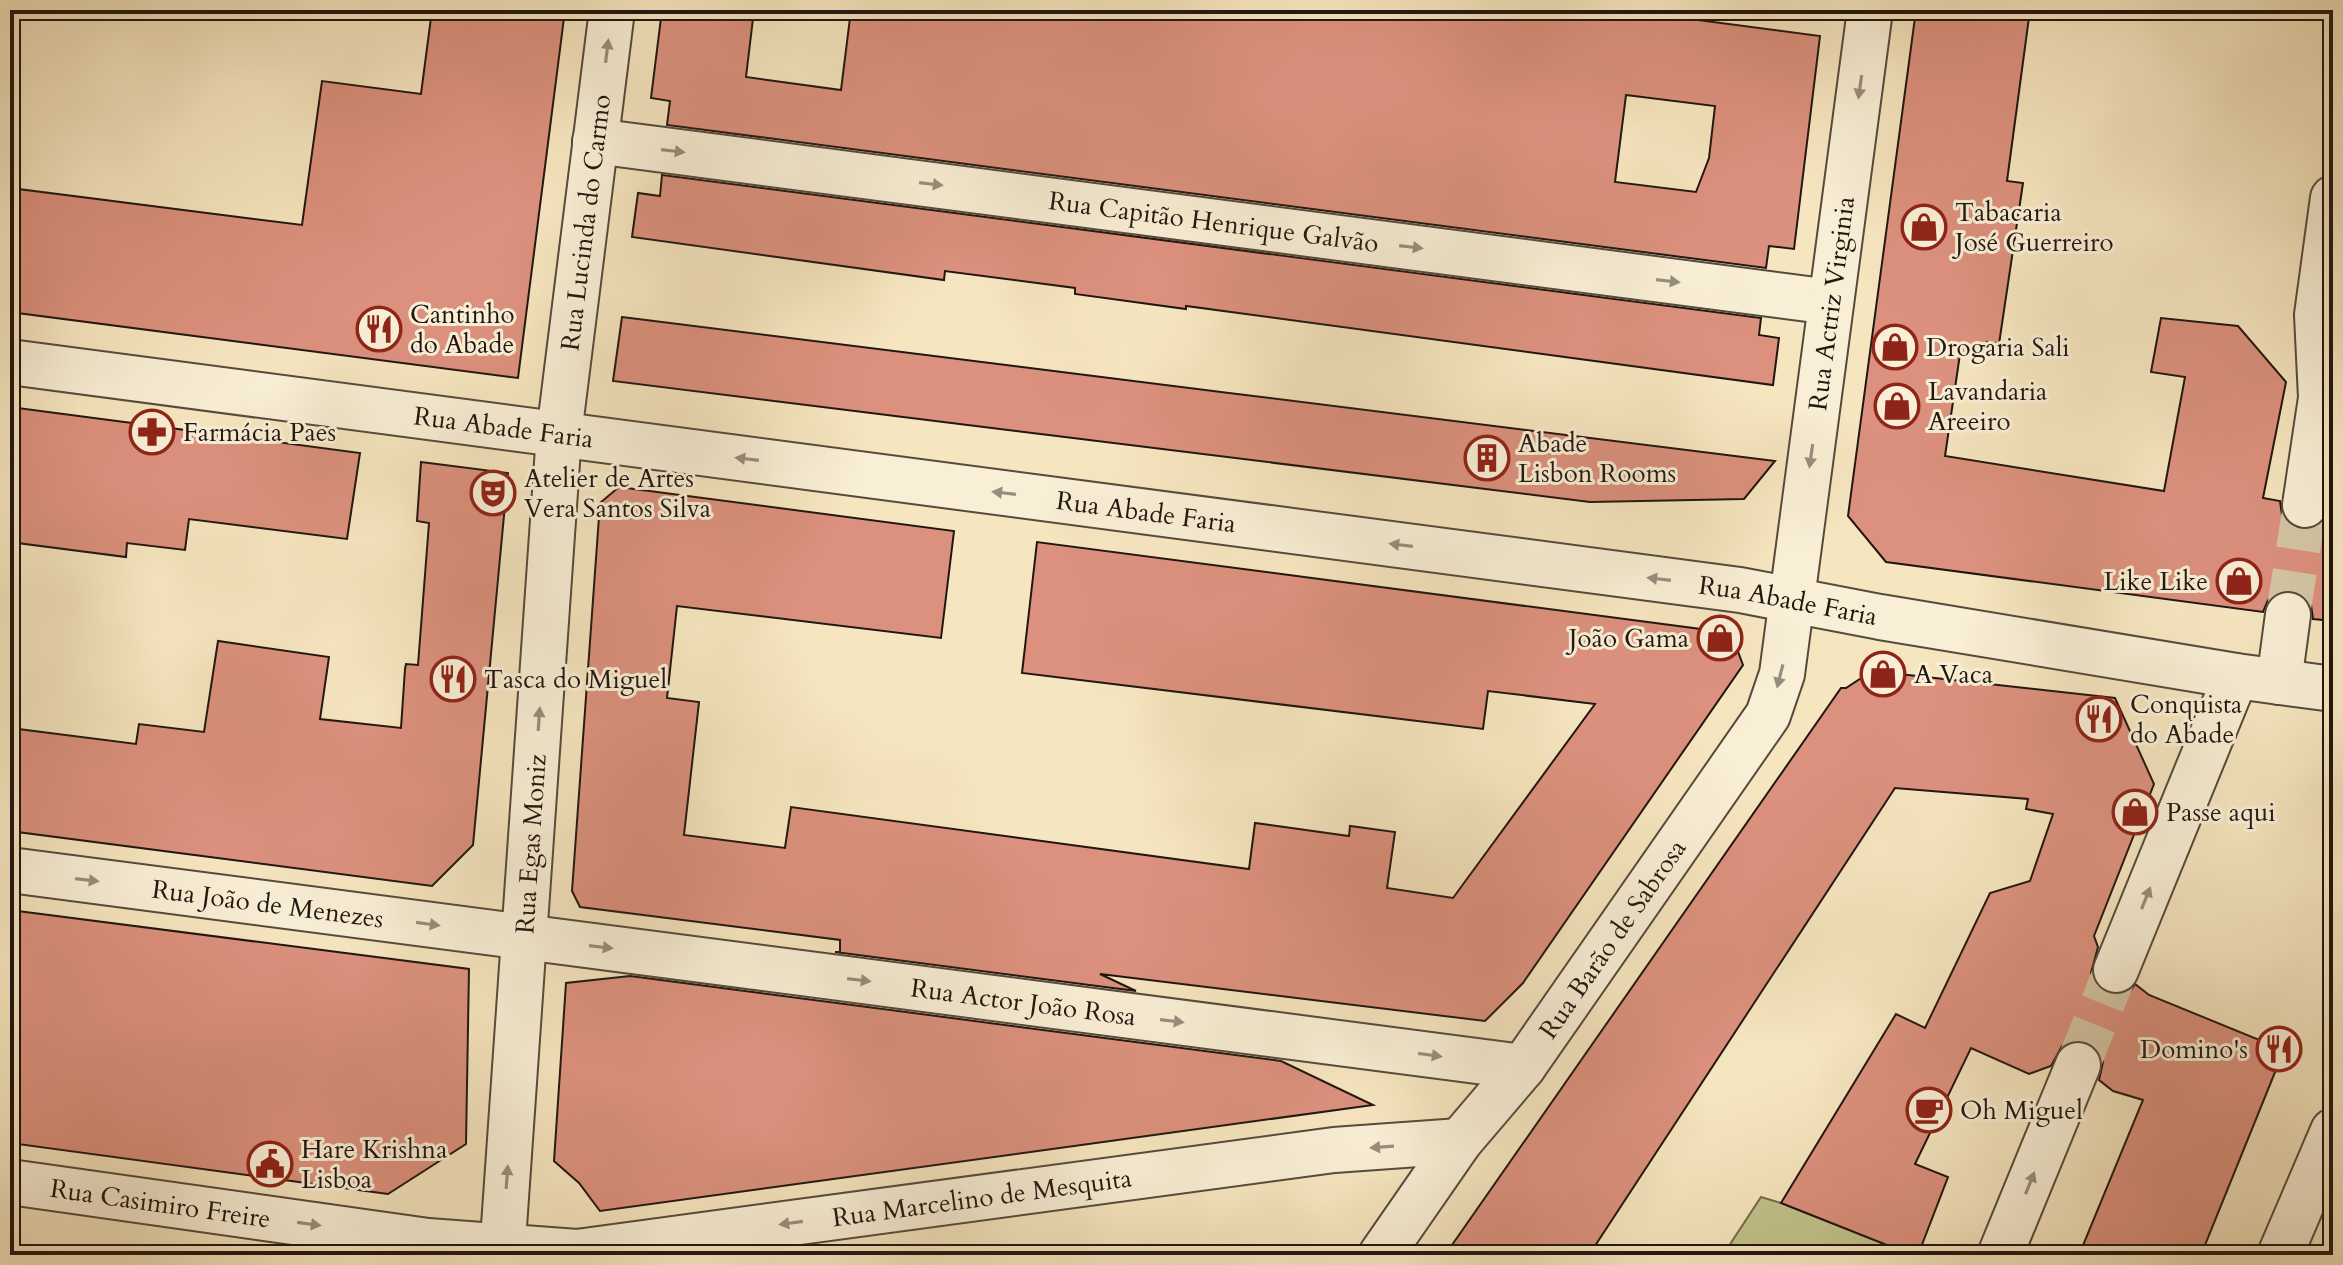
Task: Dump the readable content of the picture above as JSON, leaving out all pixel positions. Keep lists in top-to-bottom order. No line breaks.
{"streets":{"street":["Rua Capitão Henrique Galvão","Rua Lucinda do Carmo","Rua Actriz Virginia","Rua Abade Faria","Rua Egas Moniz","Rua João de Menezes","Rua Barão de Sabrosa","Rua Actor João Rosa","Rua Marcelino de Mesquita","Rua Casimiro Freire"]},"crossings":[["Rua Capitão Henrique Galvão","Rua Lucinda do Carmo"],["Rua Capitão Henrique Galvão","Rua Actriz Virginia"],["Rua Lucinda do Carmo","Rua Abade Faria"],["Rua Lucinda do Carmo","Rua Egas Moniz"],["Rua Actriz Virginia","Rua Abade Faria"],["Rua Actriz Virginia","Rua Barão de Sabrosa"],["Rua Abade Faria","Rua Egas Moniz"],["Rua Abade Faria","Rua Barão de Sabrosa"],["Rua Egas Moniz","Rua João de Menezes"],["Rua Egas Moniz","Rua Actor João Rosa"],["Rua Egas Moniz","Rua Marcelino de Mesquita"],["Rua Egas Moniz","Rua Casimiro Freire"],["Rua João de Menezes","Rua Actor João Rosa"],["Rua Barão de Sabrosa","Rua Actor João Rosa"],["Rua Barão de Sabrosa","Rua Marcelino de Mesquita"],["Rua Marcelino de Mesquita","Rua Casimiro Freire"]],"one_way":["Rua Capitão Henrique Galvão","Rua Actriz Virginia","Rua Abade Faria","Rua Egas Moniz","Rua João de Menezes","Rua Barão de Sabrosa","Rua Actor João Rosa","Rua Marcelino de Mesquita","Rua Casimiro Freire"],"places":{"shop":["Tabacaria José Guerreiro","Drogaria Sali","Lavandaria Areeiro","Like Like","João Gama","A Vaca","Passe aqui"],"restaurant":["Cantinho do Abade","Tasca do Miguel","Conquista do Abade","Domino's"],"pharmacy":["Farmácia Paes"],"building":["Abade Lisbon Rooms"],"theatre":["Atelier de Artes Vera Santos Silva"],"cafe":["Oh Miguel"],"public building":["Hare Krishna Lisboa"]}}
